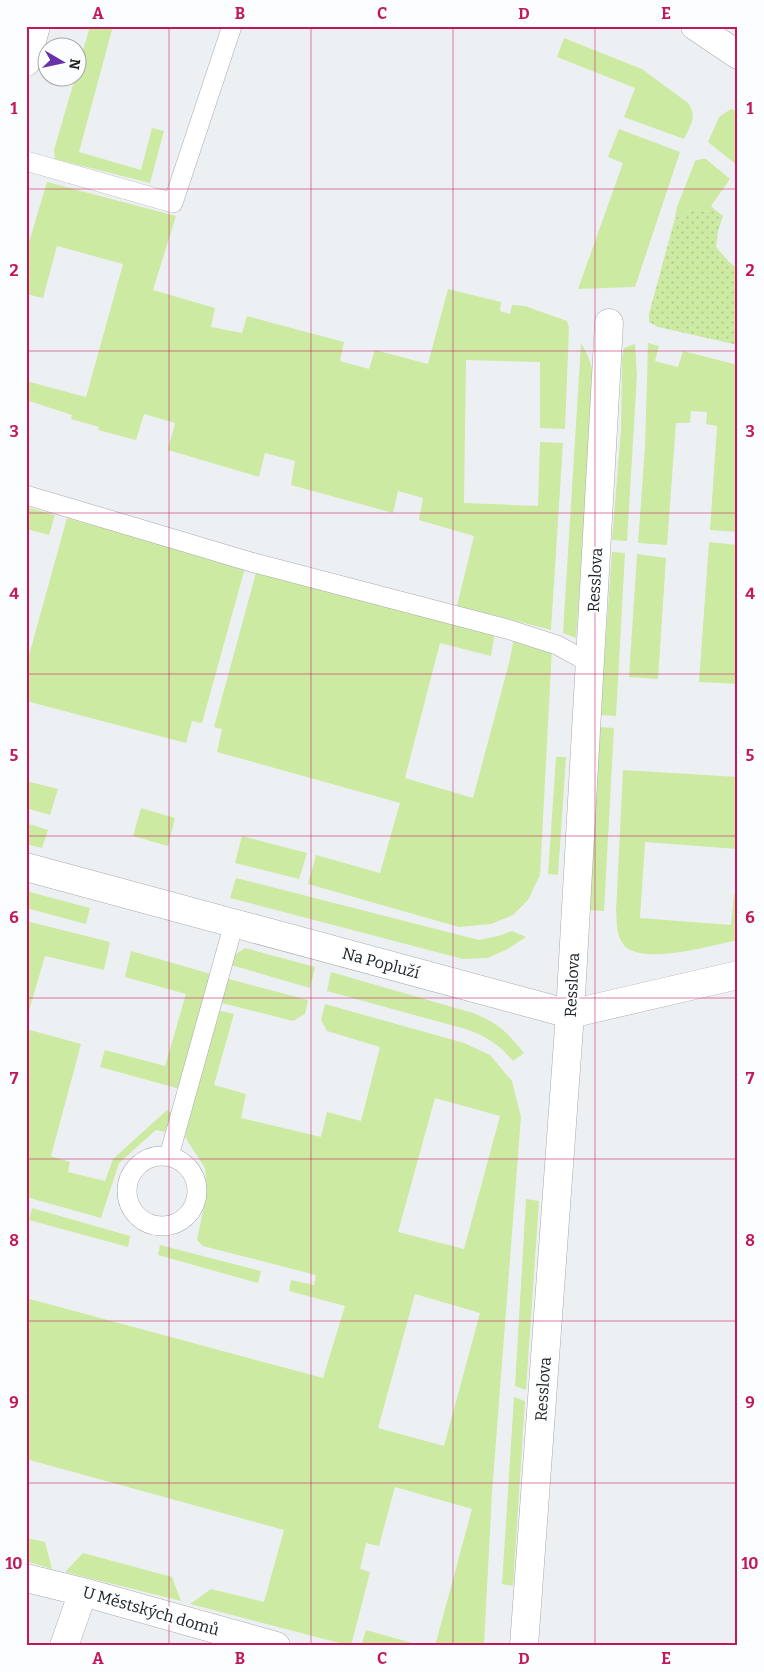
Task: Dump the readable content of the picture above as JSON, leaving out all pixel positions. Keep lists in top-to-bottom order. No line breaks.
{"streets":{"street":["Resslova","Na Popluží","U Městských domů"]},"crossings":[["Resslova","Na Popluží"]],"north":"right","grid":{"columns":["A","B","C","D","E"],"rows":["1","2","3","4","5","6","7","8","9","10"]}}
